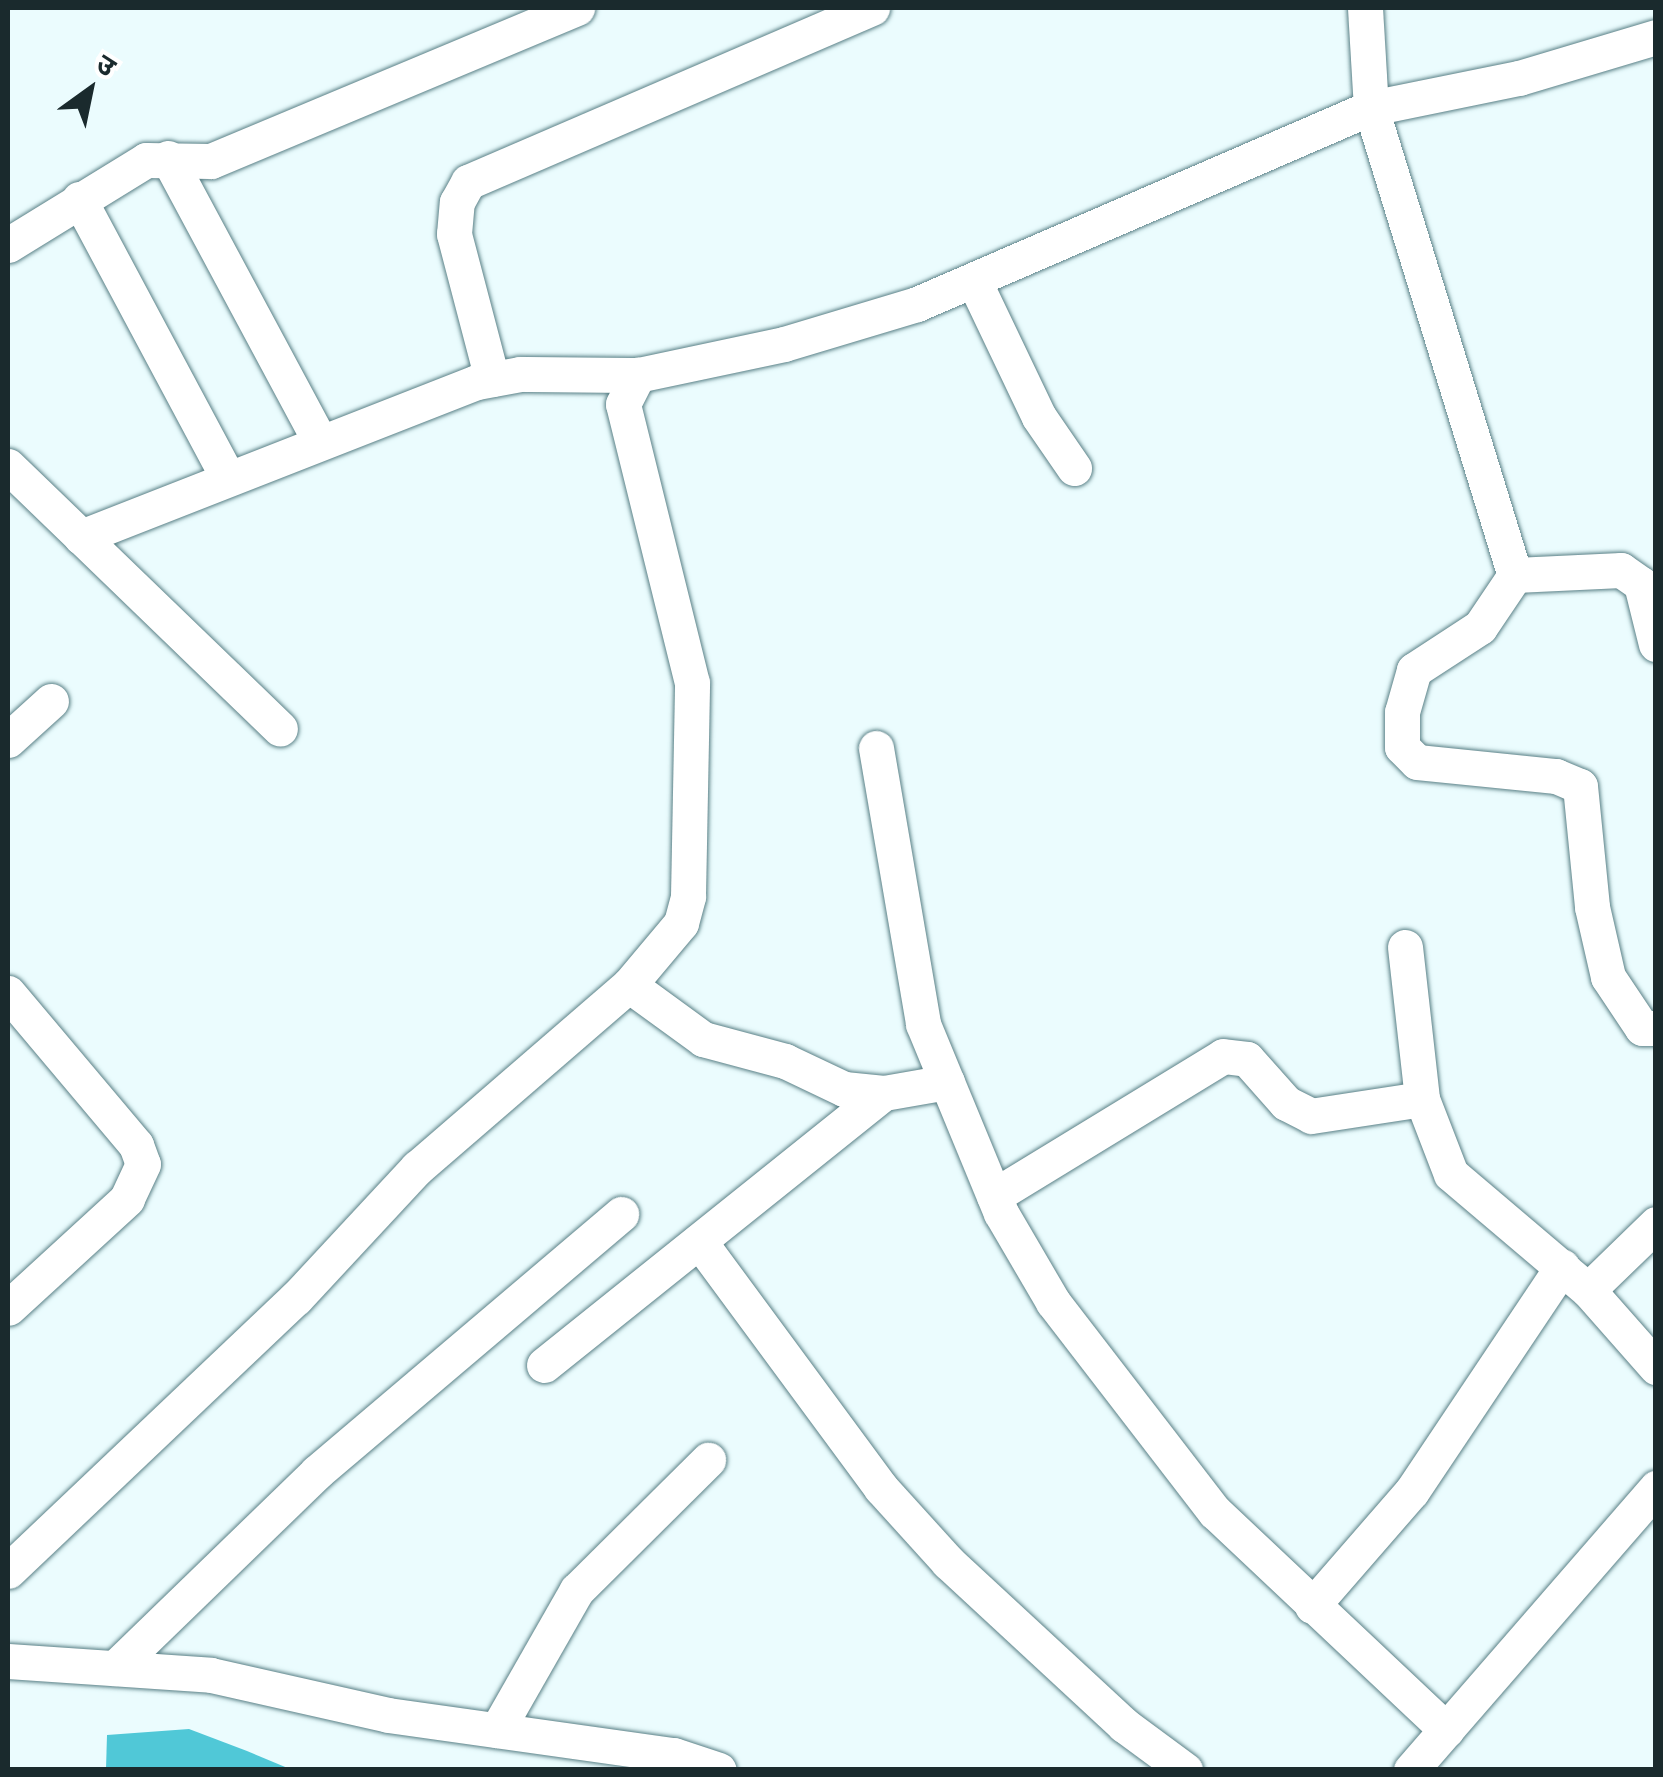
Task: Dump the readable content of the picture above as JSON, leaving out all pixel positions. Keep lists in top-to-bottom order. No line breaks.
{"north":"top right"}
